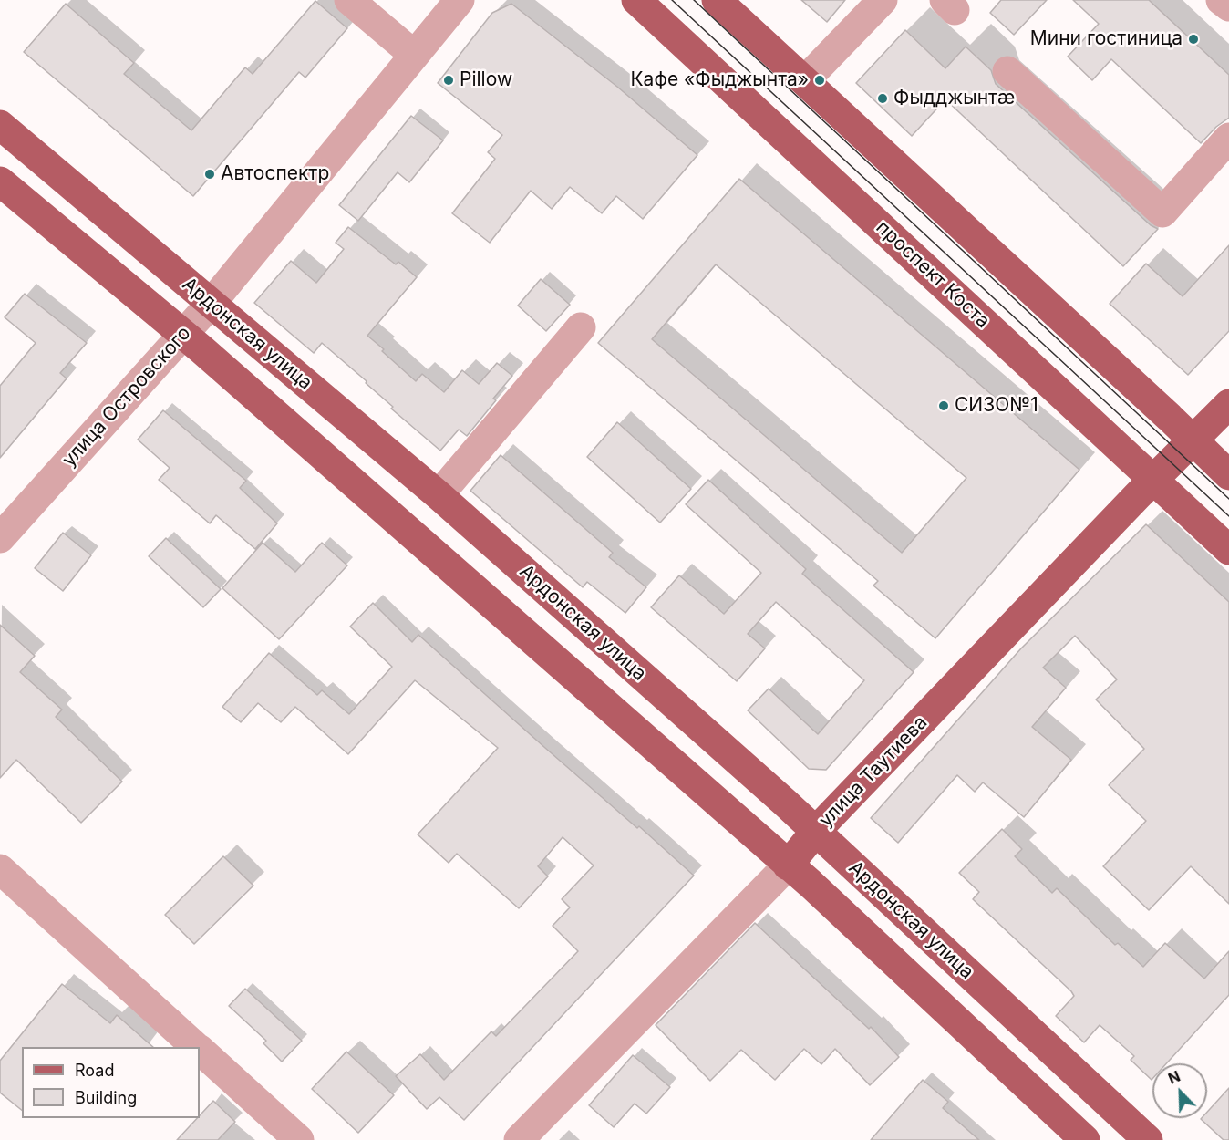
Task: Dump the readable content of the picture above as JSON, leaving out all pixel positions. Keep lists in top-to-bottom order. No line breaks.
{"streets":{"main road":["проспект Коста","Ардонская улица","улица Таутиева"],"street":["улица Островского"]},"crossings":[["проспект Коста","улица Таутиева"],["Ардонская улица","улица Островского"],["Ардонская улица","улица Таутиева"]],"places":["Мини гостиница","Pillow","Кафе «Фыджынта»","Фыдджынтӕ","Автоспектр","СИЗО№1"],"legend":["Road","Building"],"north":"top left"}
